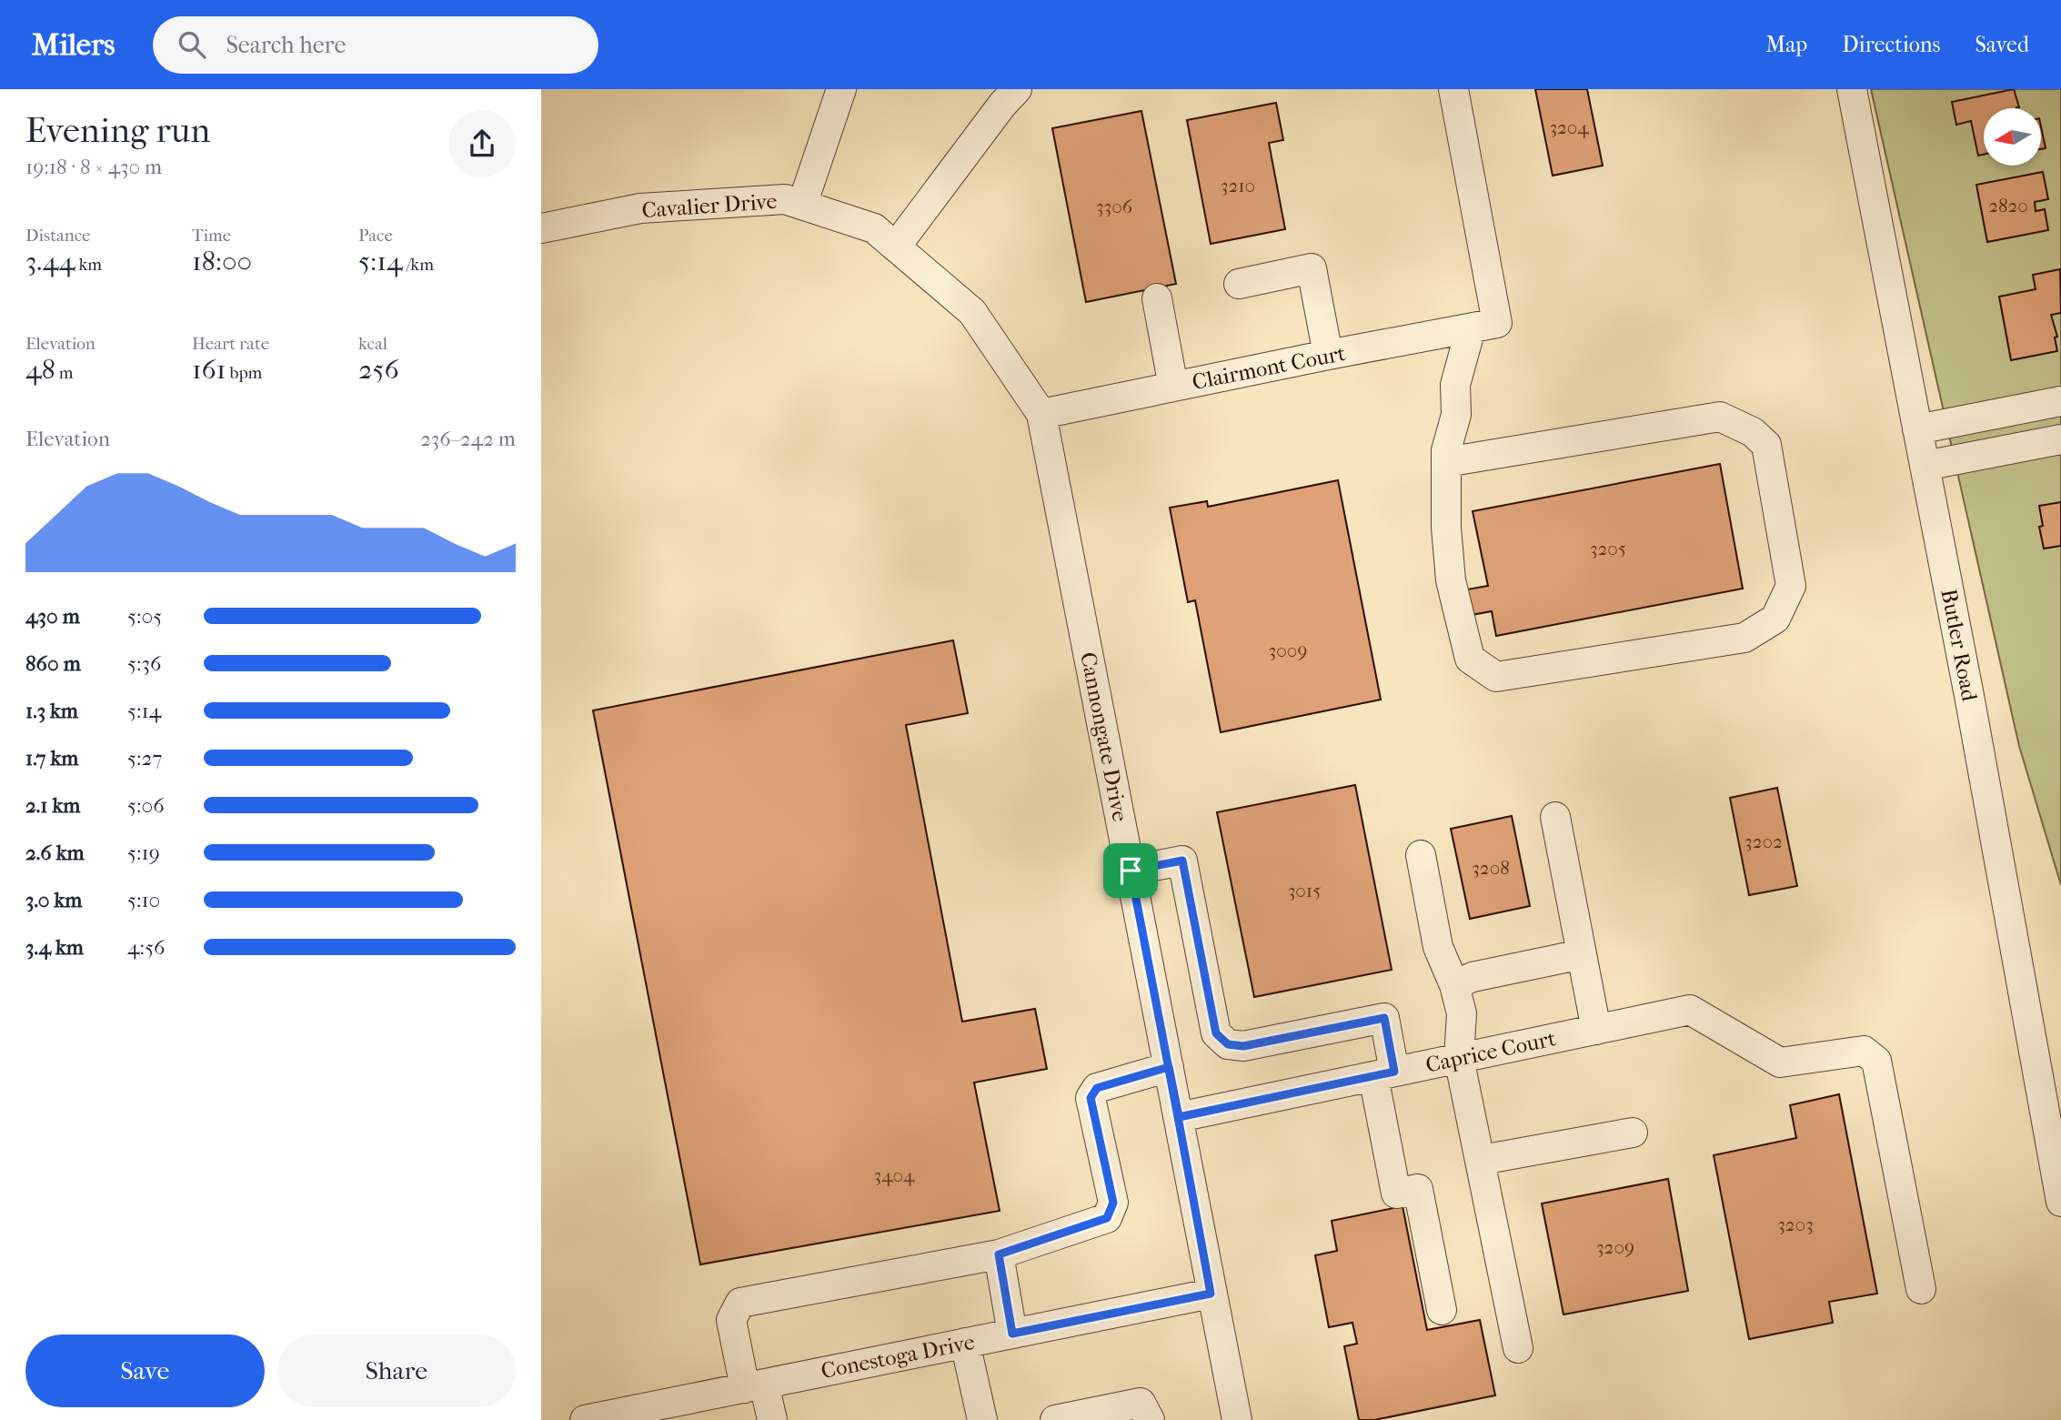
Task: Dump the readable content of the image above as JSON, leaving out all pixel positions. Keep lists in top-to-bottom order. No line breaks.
{"streets":{"street":["Cavalier Drive","Clairmont Court","Butler Road","Cannongate Drive","Caprice Court","Conestoga Drive"]},"crossings":[["Cavalier Drive","Cannongate Drive"],["Clairmont Court","Cannongate Drive"],["Cannongate Drive","Caprice Court"],["Cannongate Drive","Conestoga Drive"]],"house_numbers":["3204","3210","2820","3306","3205","3009","3202","3208","3015","3404","3203","3209"],"north":"left","page":{"header":"Milers","search":"Search here","nav":["Map","Directions","Saved"],"heading":["Evening run","19:18 · 8 × 430 m"],"stats":[["Distance","3.44 km"],["Time","18:00"],["Pace","5:14 /km"],["Elevation","48 m"],["Heart rate","161 bpm"],["kcal","256"]],"chart":["Elevation","236–242 m"],"list":[{"name":"430 m","note":"5:05"},{"name":"860 m","note":"5:36"},{"name":"1.3 km","note":"5:14"},{"name":"1.7 km","note":"5:27"},{"name":"2.1 km","note":"5:06"},{"name":"2.6 km","note":"5:19"},{"name":"3.0 km","note":"5:10"},{"name":"3.4 km","note":"4:56"}],"buttons":["Save","Share"]}}
